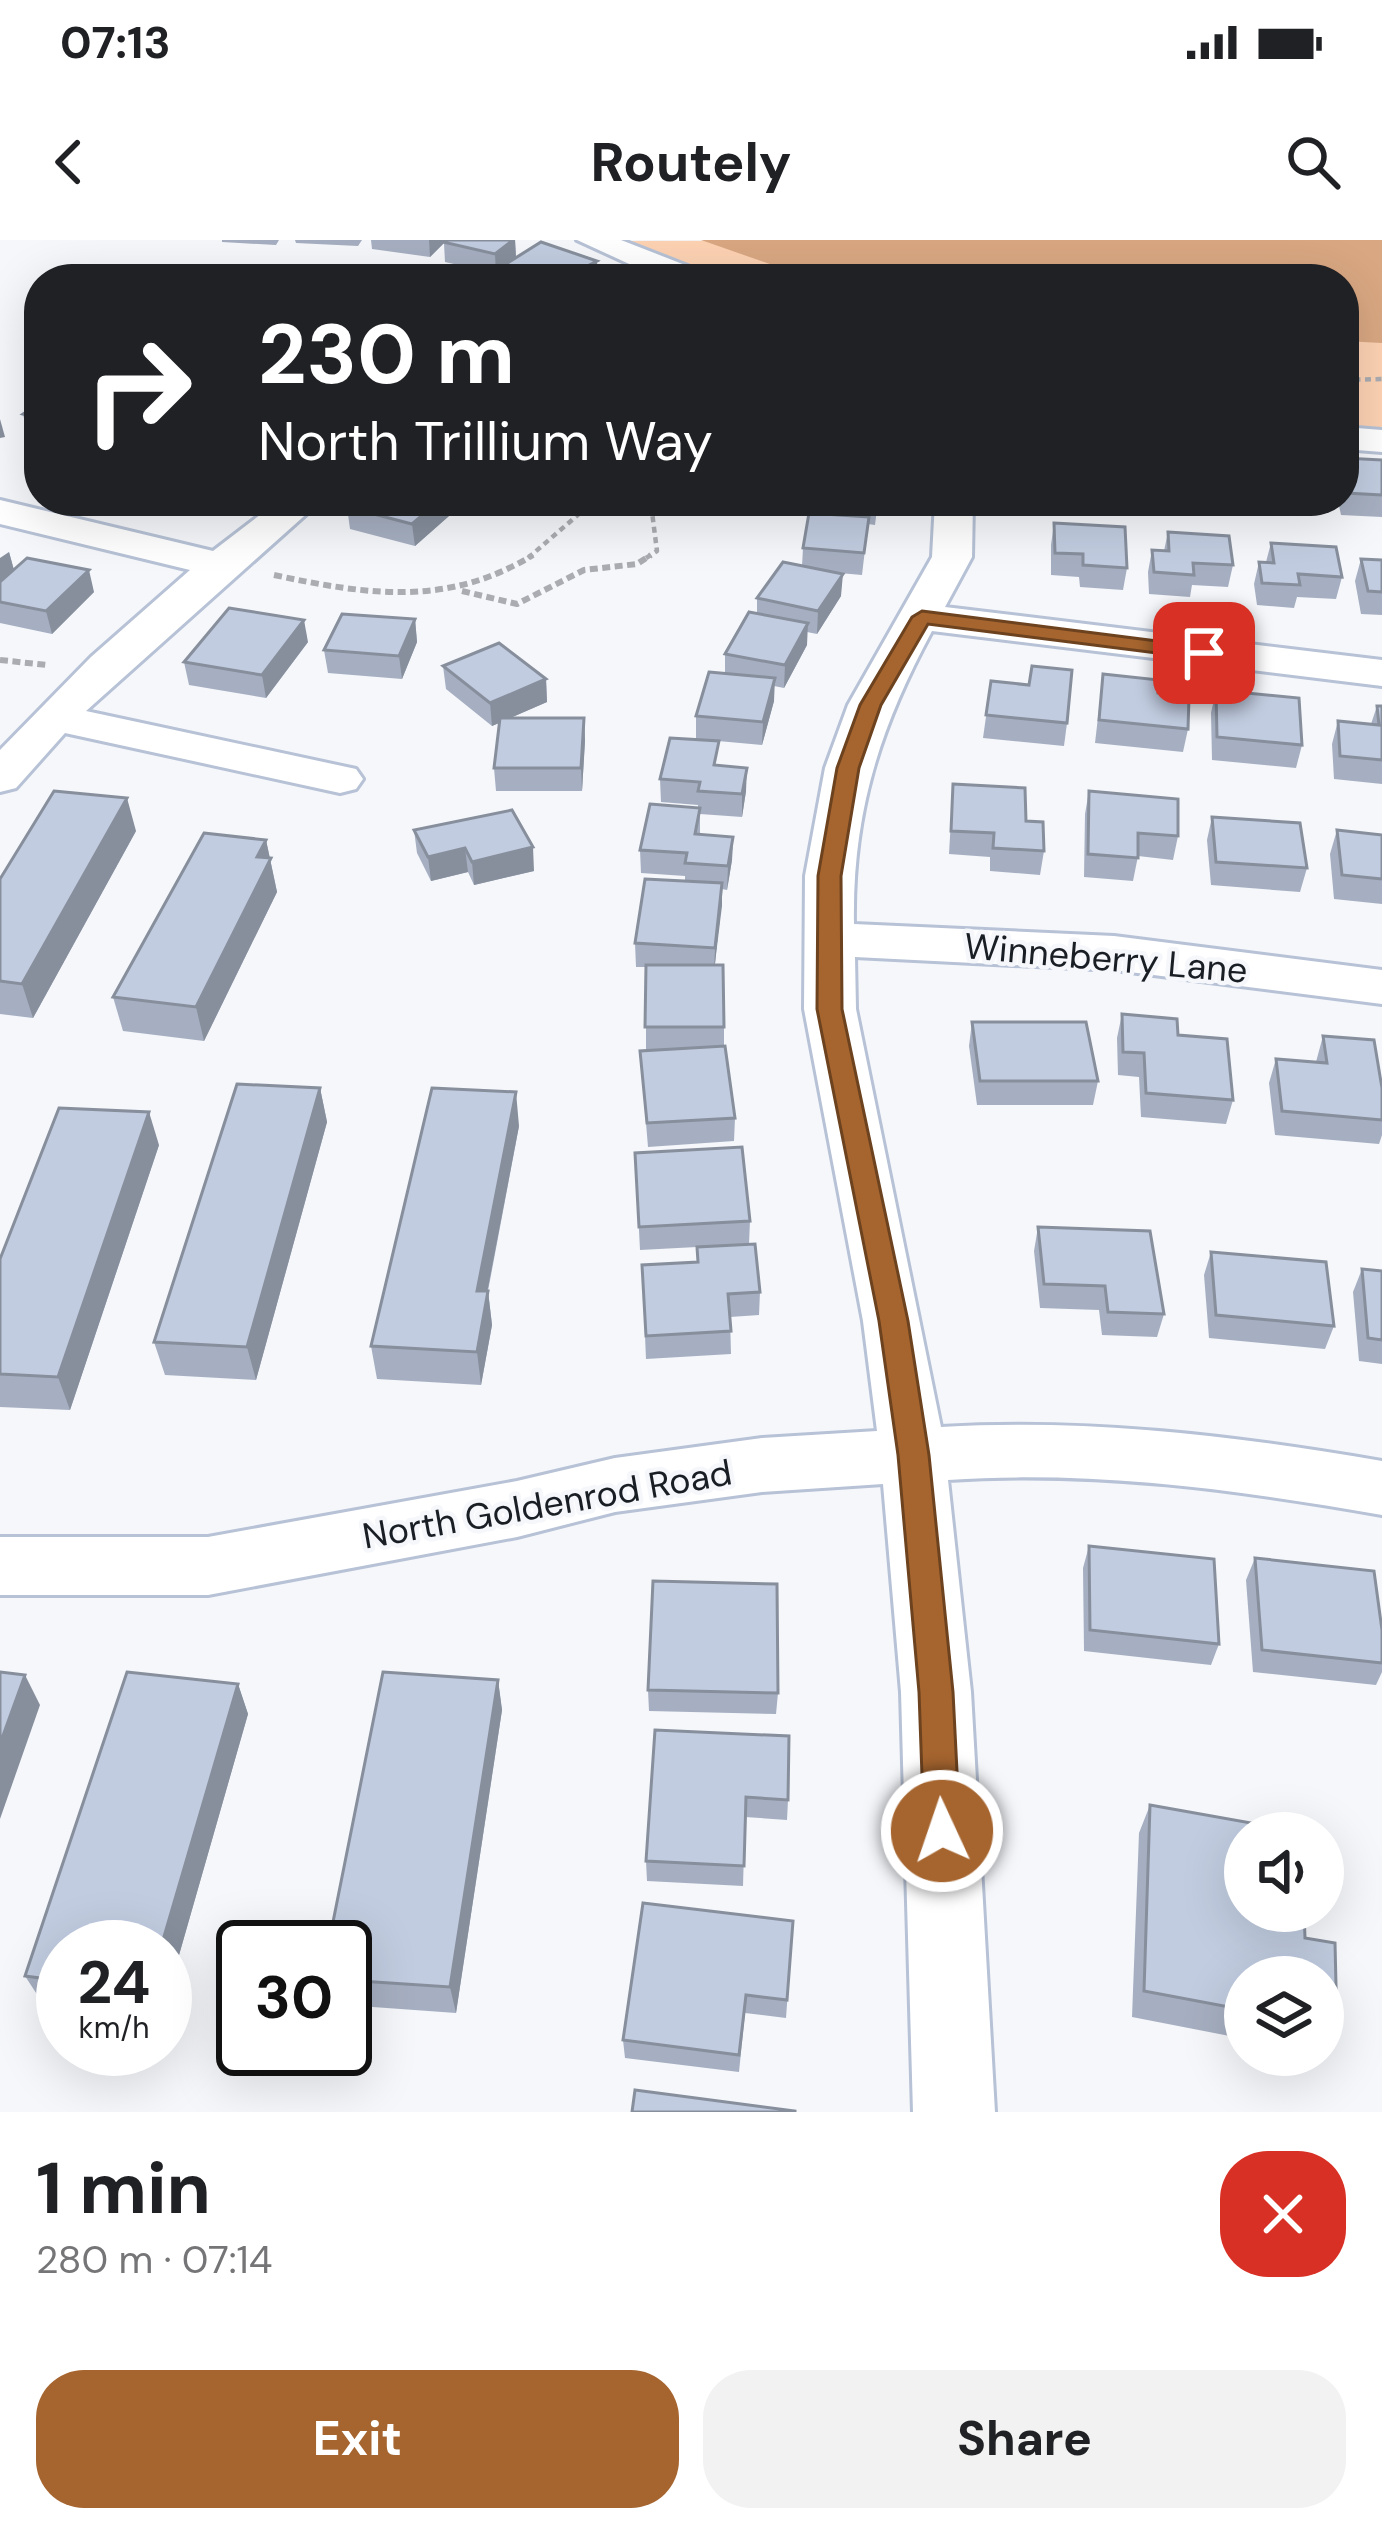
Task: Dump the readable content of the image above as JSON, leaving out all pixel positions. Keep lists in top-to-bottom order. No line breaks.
{"streets":{"street":["Winneberry Lane","North Goldenrod Road"]},"page":{"status":"07:13","header":"Routely","turn":["230 m","North Trillium Way"],"speed":"24 km/h","limit":"30","heading":["1 min","280 m · 07:14"],"buttons":["Exit","Share"]}}
